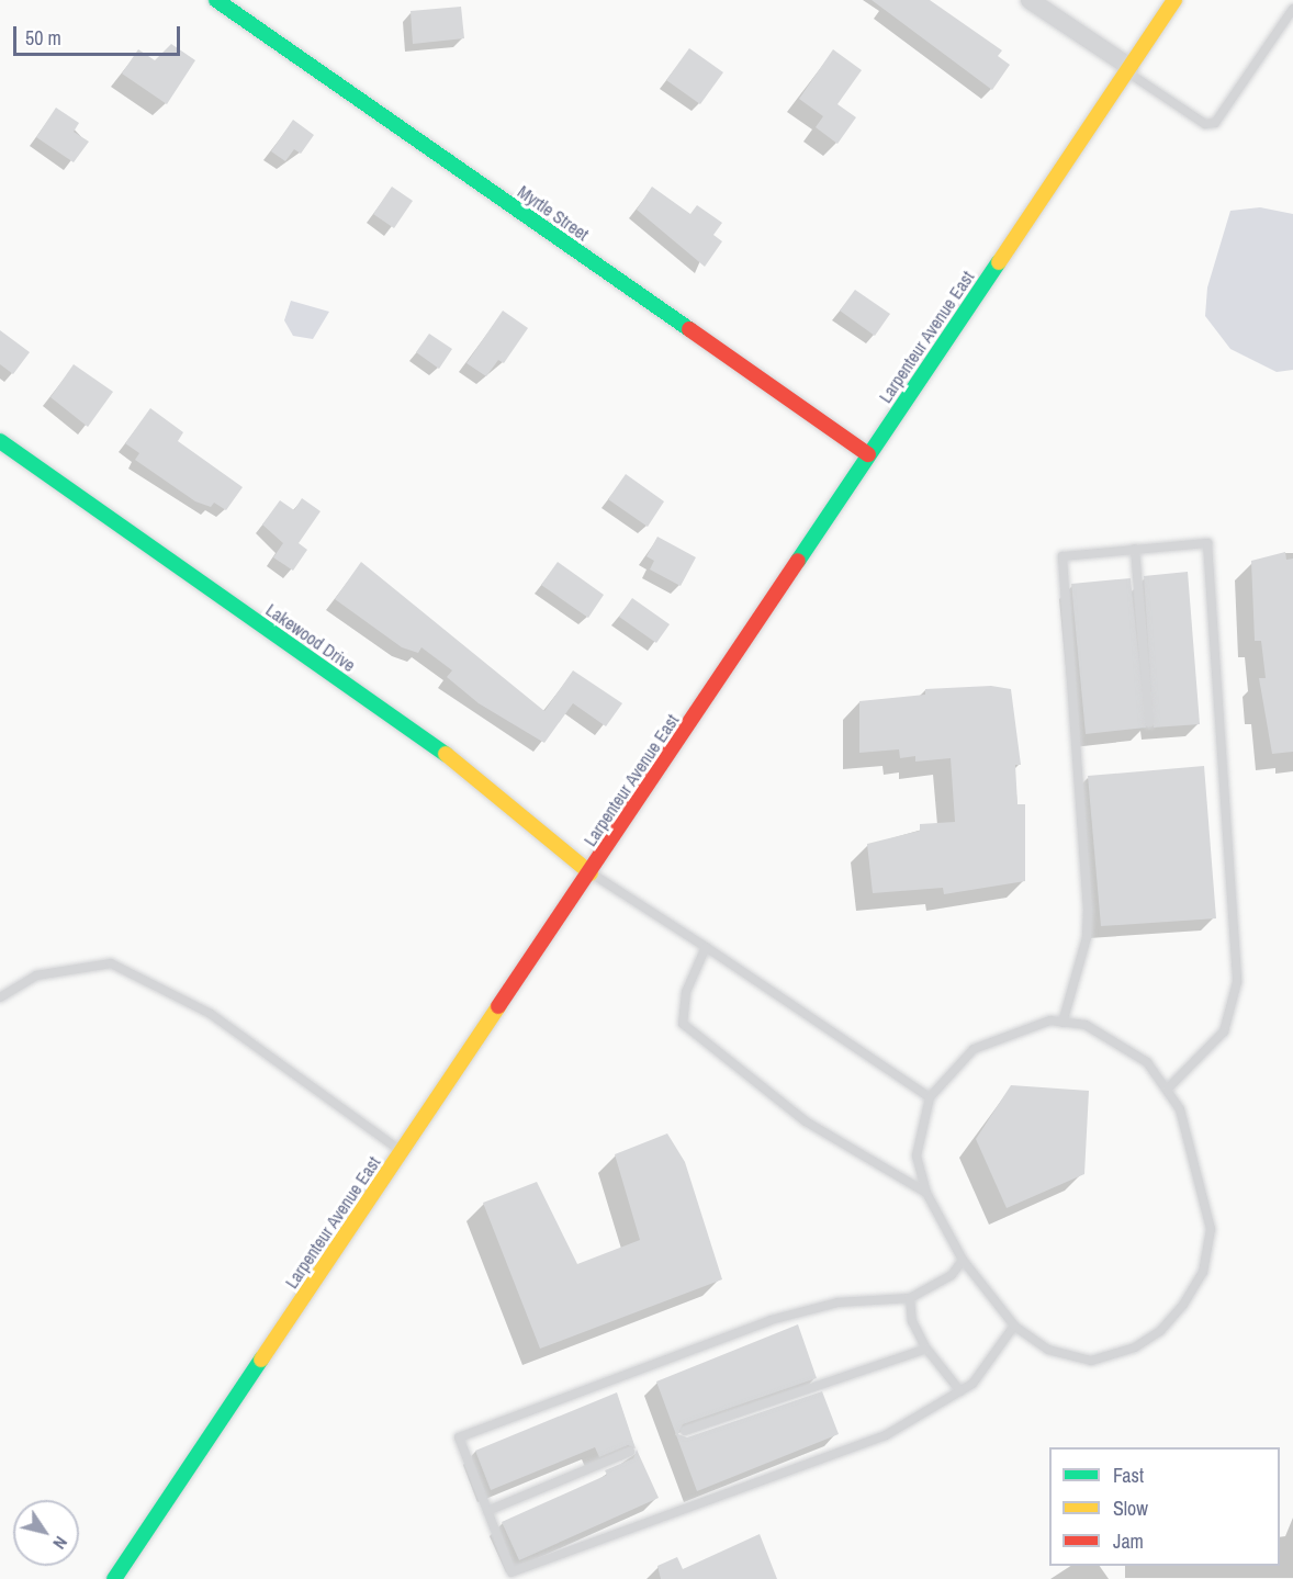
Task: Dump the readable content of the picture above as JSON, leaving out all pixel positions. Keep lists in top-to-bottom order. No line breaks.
{"streets":{"street":["Myrtle Street","Larpenteur Avenue East","Lakewood Drive"]},"crossings":[["Myrtle Street","Larpenteur Avenue East"],["Larpenteur Avenue East","Lakewood Drive"]],"legend":["Fast","Slow","Jam"],"scale_bar":"50 m","north":"bottom right"}
